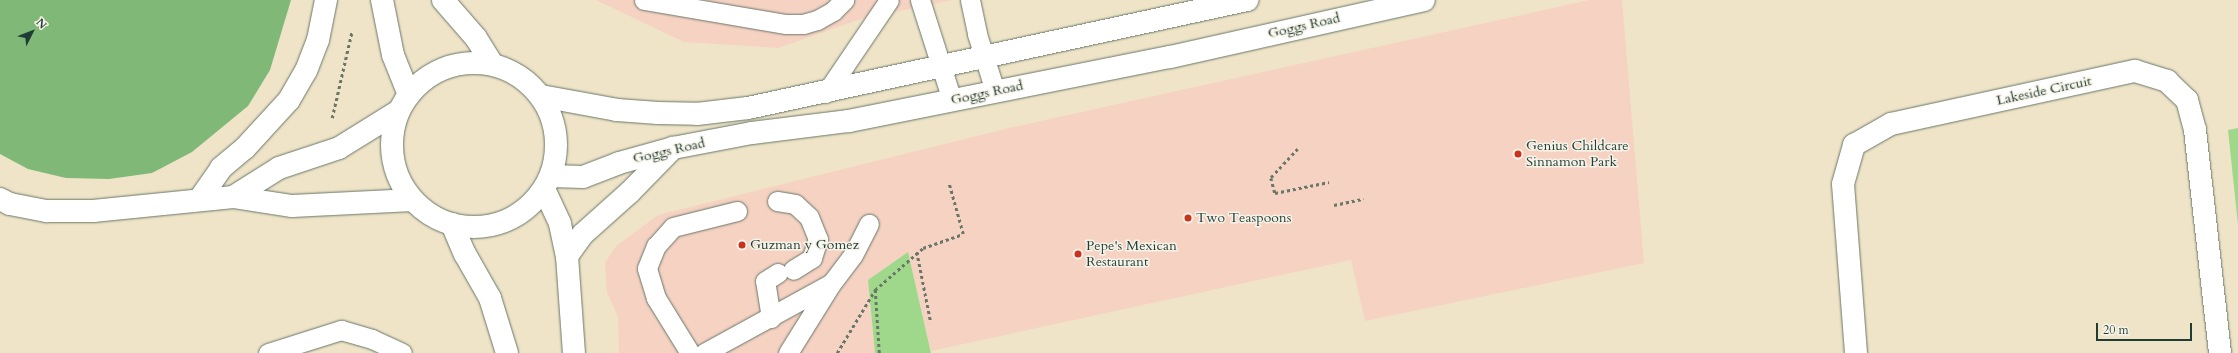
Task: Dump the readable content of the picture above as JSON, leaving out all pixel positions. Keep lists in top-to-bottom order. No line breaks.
{"streets":{"main road":["Goggs Road","Lakeside Circuit"]},"places":["Genius Childcare Sinnamon Park","Two Teaspoons","Guzman y Gomez","Pepe's Mexican Restaurant"],"scale_bar":"20 m","north":"top right"}
